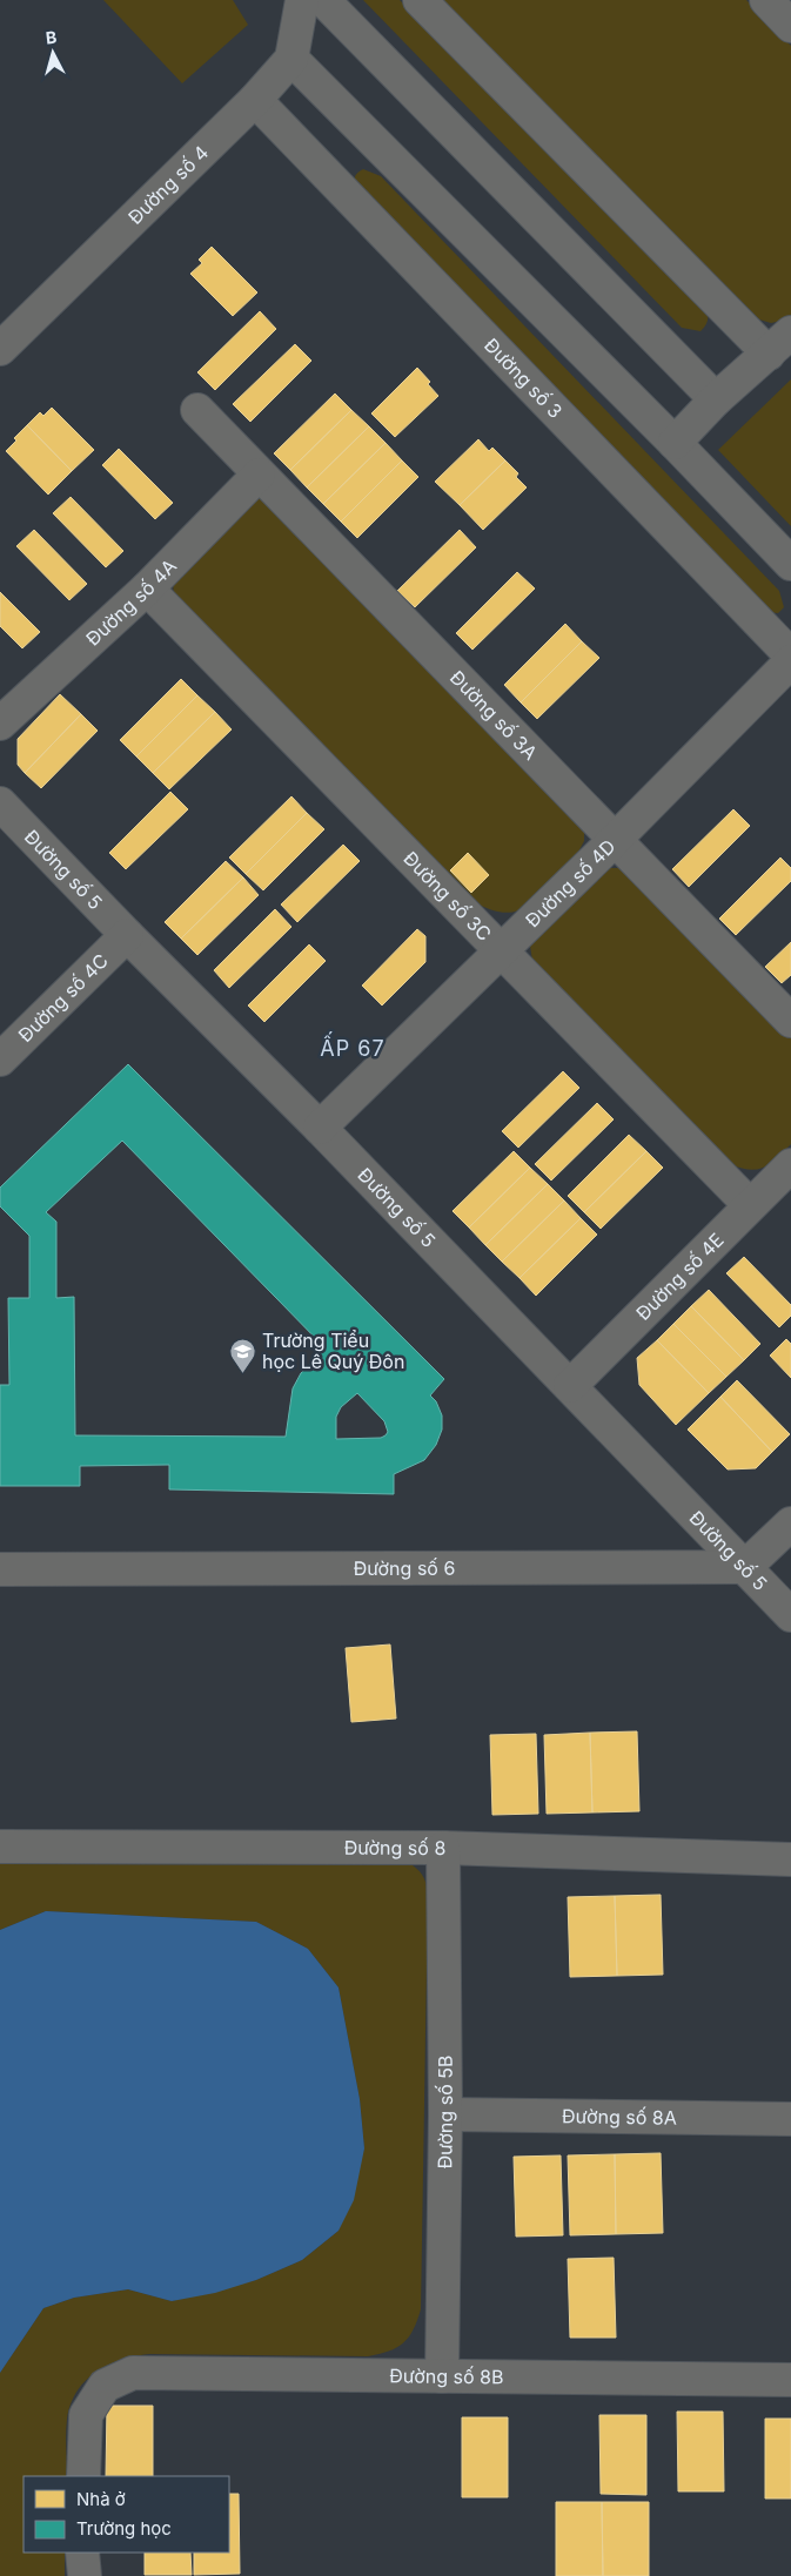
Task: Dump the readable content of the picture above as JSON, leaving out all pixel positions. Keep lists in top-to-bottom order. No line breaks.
{"streets":{"street":["Đường số 4","Đường số 3","Đường số 4A","Đường số 3A","Đường số 5","Đường số 4D","Đường số 3C","Đường số 4C","Đường số 4E","Đường số 6","Đường số 8","Đường số 5B","Đường số 8A","Đường số 8B"]},"crossings":[["Đường số 4","Đường số 3"],["Đường số 4A","Đường số 3A"],["Đường số 4A","Đường số 3C"],["Đường số 3A","Đường số 4D"],["Đường số 5","Đường số 4D"],["Đường số 5","Đường số 4C"],["Đường số 5","Đường số 4E"],["Đường số 5","Đường số 6"],["Đường số 4D","Đường số 3C"],["Đường số 3C","Đường số 4E"],["Đường số 8","Đường số 5B"],["Đường số 5B","Đường số 8A"],["Đường số 5B","Đường số 8B"]],"districts":["ẤP 67"],"places":{"school or university":["Trường Tiểu học Lê Quý Đôn"]},"legend":["Nhà ở","Trường học"],"north":"top"}
